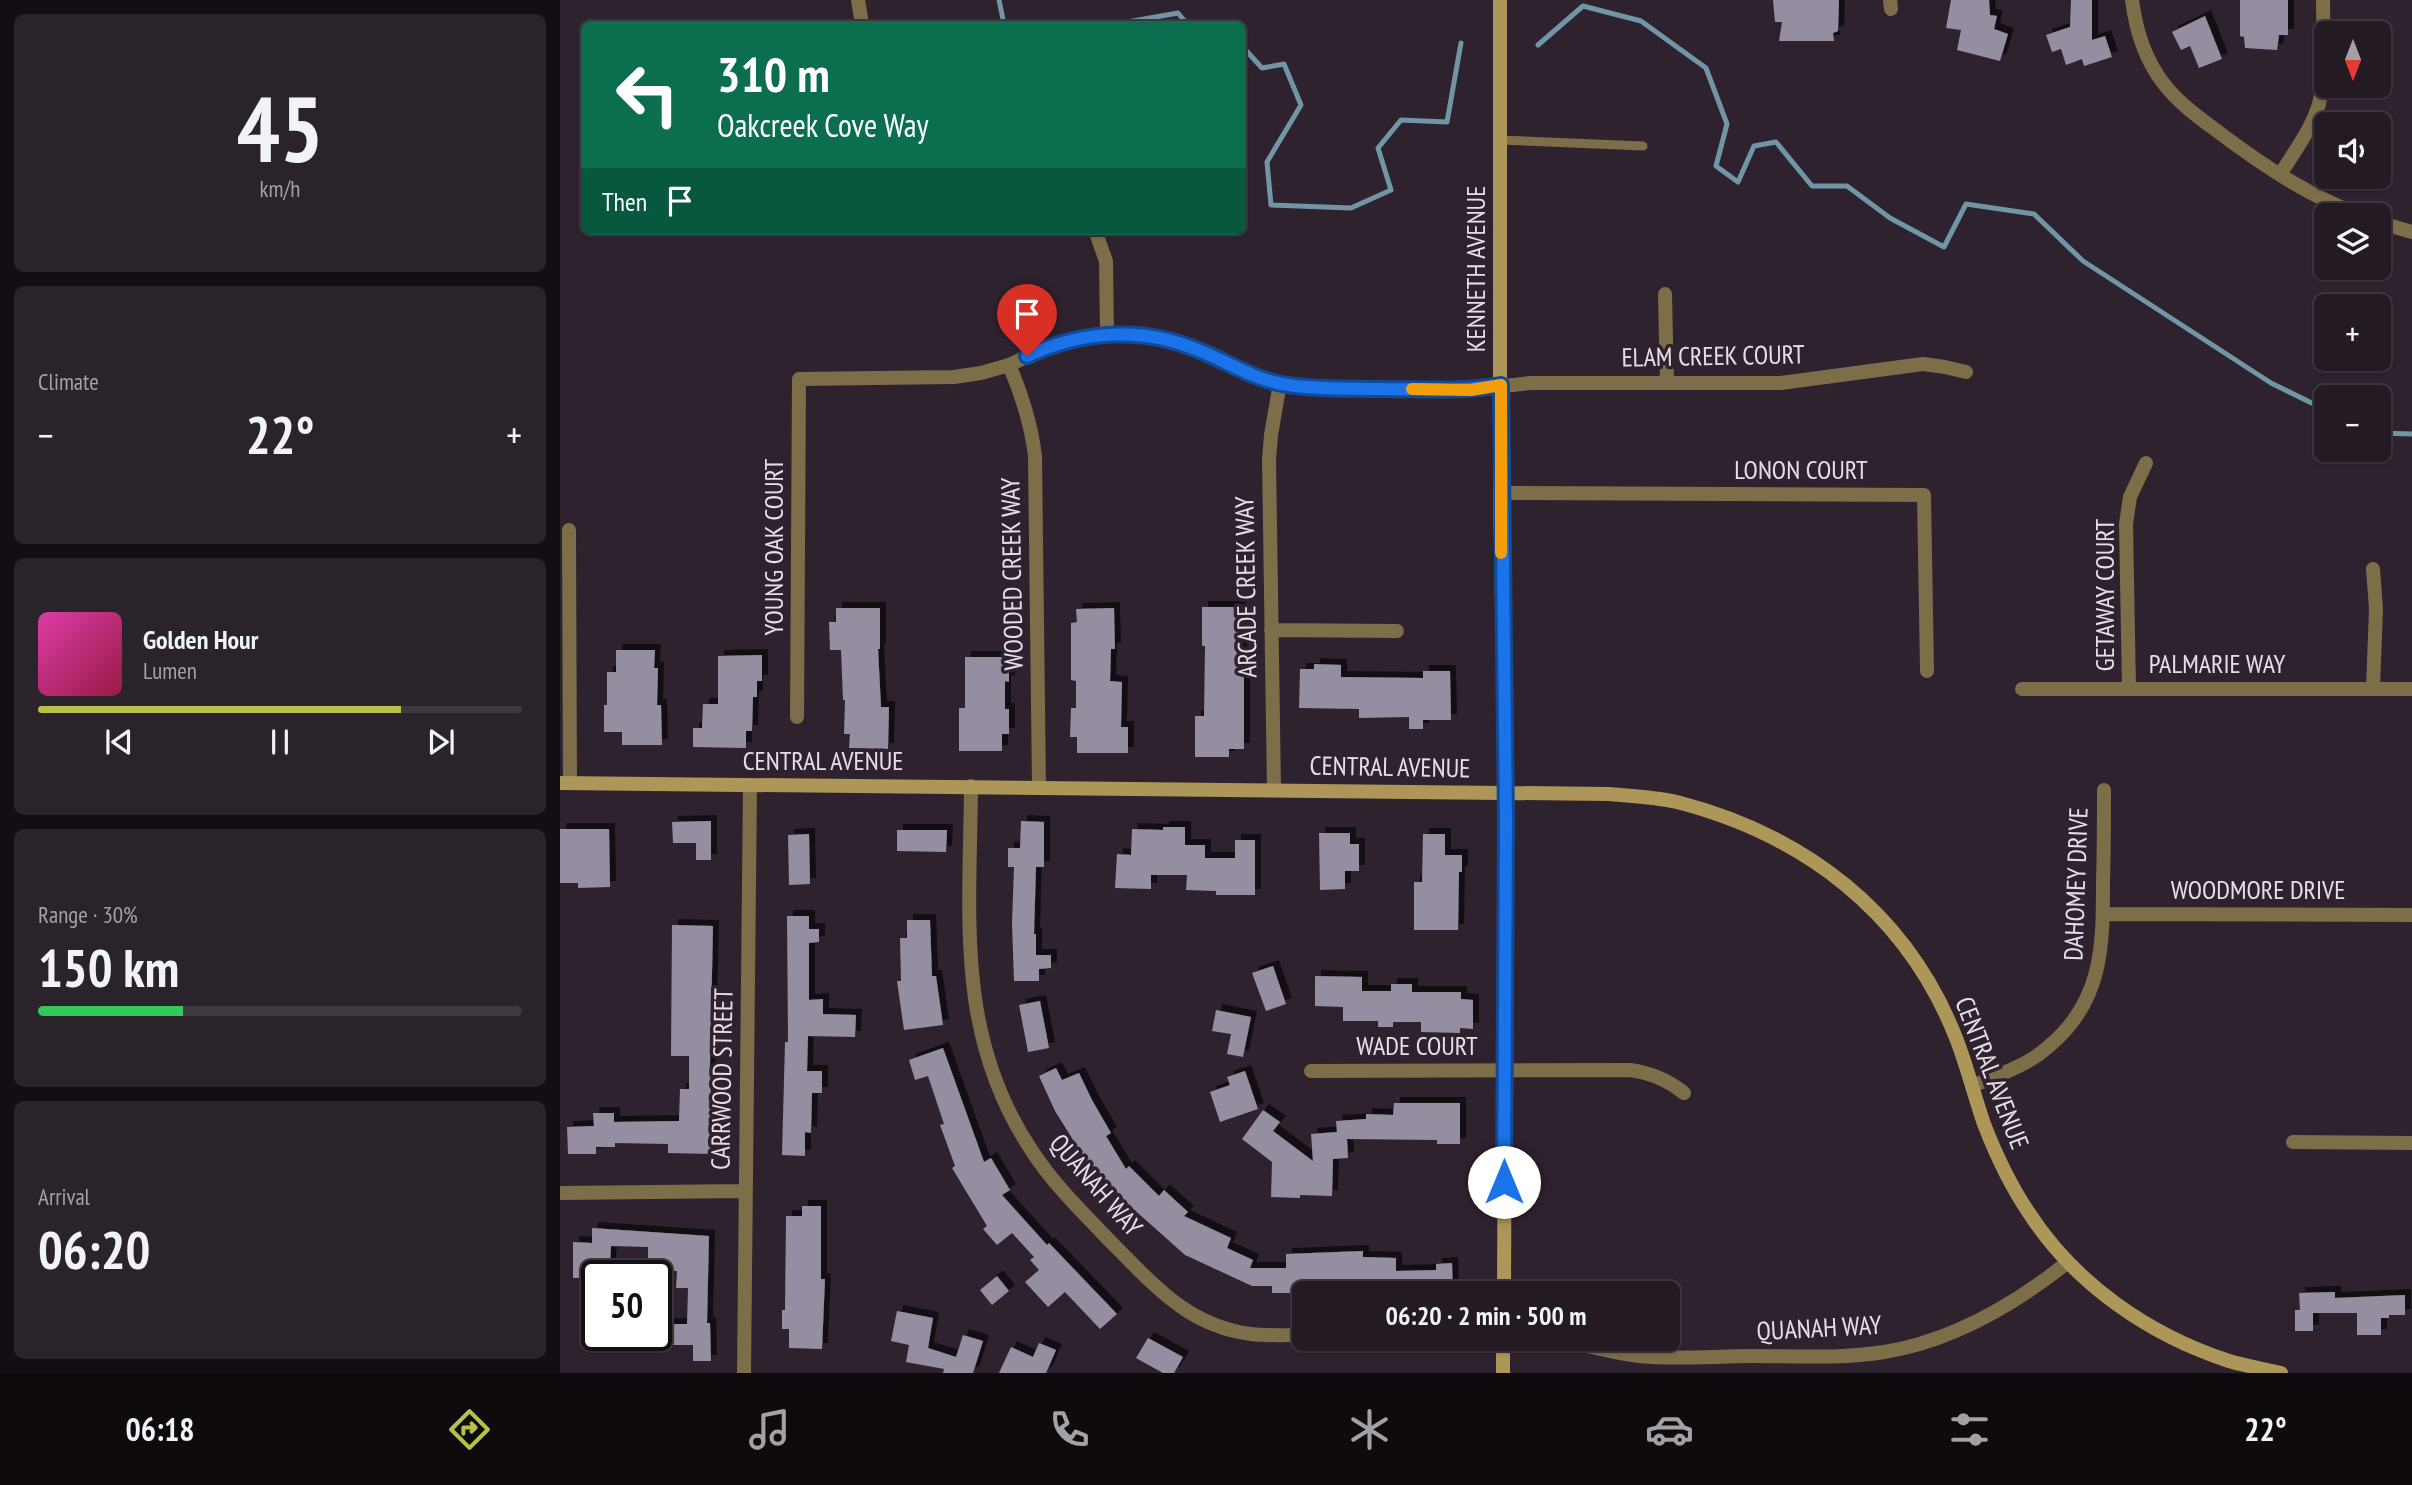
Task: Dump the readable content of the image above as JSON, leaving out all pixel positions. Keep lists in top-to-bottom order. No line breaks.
{"streets":{"street":["KENNETH AVENUE","ELAM CREEK COURT","LONON COURT","YOUNG OAK COURT","WOODED CREEK WAY","ARCADE CREEK WAY","GETAWAY COURT","PALMARIE WAY","CENTRAL AVENUE","DAHOMEY DRIVE","WOODMORE DRIVE","WADE COURT","CARRWOOD STREET","QUANAH WAY"]},"crossings":[["KENNETH AVENUE","ELAM CREEK COURT"],["KENNETH AVENUE","LONON COURT"],["KENNETH AVENUE","CENTRAL AVENUE"],["KENNETH AVENUE","WADE COURT"],["ELAM CREEK COURT","YOUNG OAK COURT"],["ELAM CREEK COURT","WOODED CREEK WAY"],["ELAM CREEK COURT","ARCADE CREEK WAY"],["WOODED CREEK WAY","CENTRAL AVENUE"],["ARCADE CREEK WAY","CENTRAL AVENUE"],["GETAWAY COURT","PALMARIE WAY"],["CENTRAL AVENUE","DAHOMEY DRIVE"],["CENTRAL AVENUE","CARRWOOD STREET"],["CENTRAL AVENUE","QUANAH WAY"],["DAHOMEY DRIVE","WOODMORE DRIVE"]],"north":"bottom","page":{"tile":[["45","km/h"],"Climate",["Range · 30%","150 km"],["Arrival","06:20"]],"map_buttons":["+","−"],"turn":["310 m","Oakcreek Cove Way"],"then":"Then","heat":["−","22°","+"],"song":["Golden Hour","Lumen"],"limit":"50","trip":"06:20 · 2 min · 500 m","tabs":["06:18","22°"]}}
